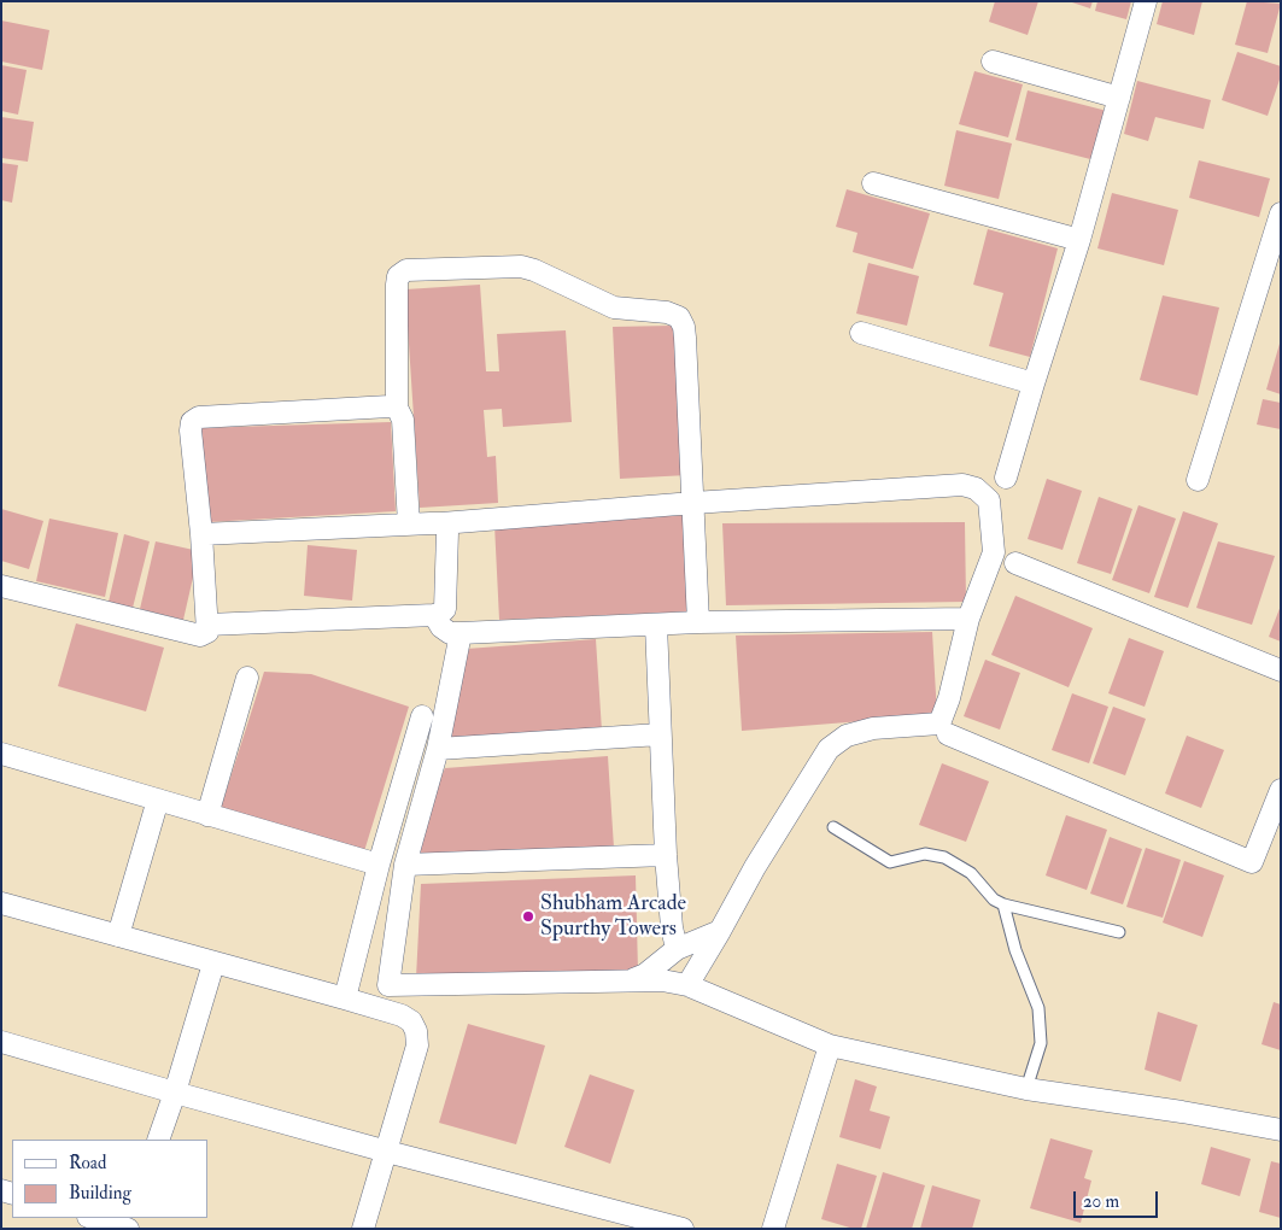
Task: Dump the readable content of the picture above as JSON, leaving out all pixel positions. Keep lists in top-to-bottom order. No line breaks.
{"places":["Shubham Arcade Spurthy Towers"],"legend":["Road","Building"],"scale_bar":"20 m"}
